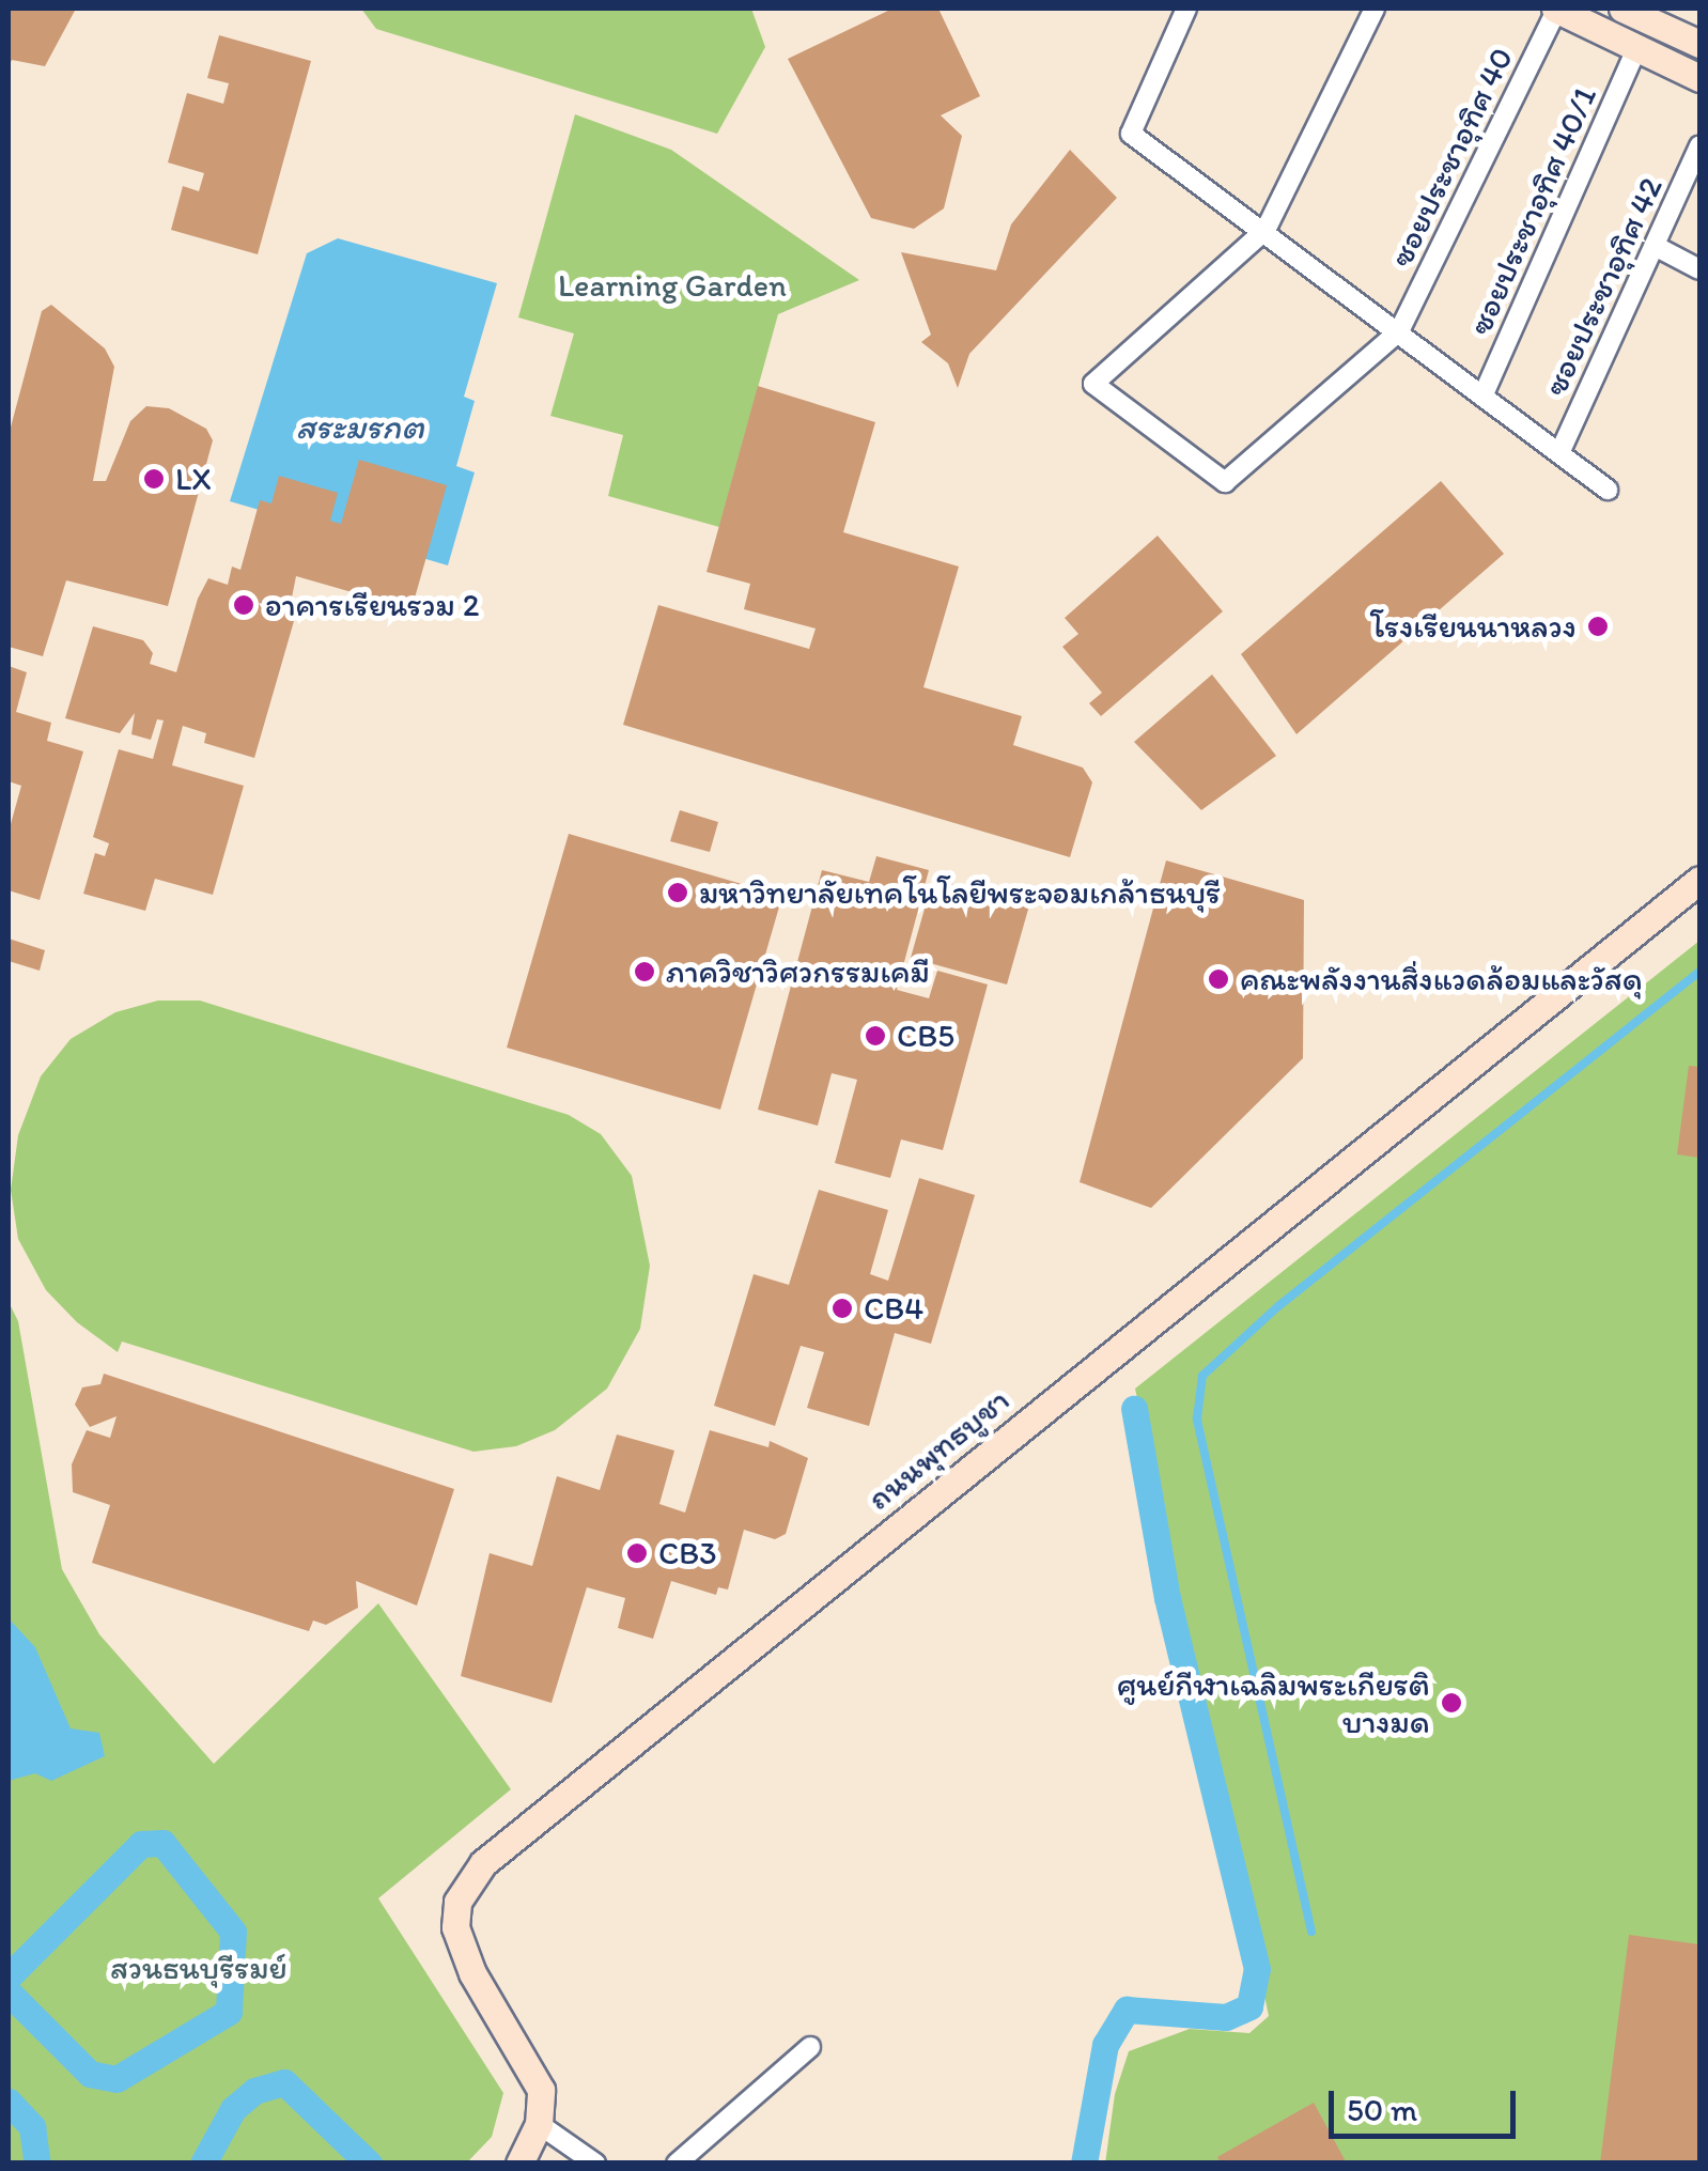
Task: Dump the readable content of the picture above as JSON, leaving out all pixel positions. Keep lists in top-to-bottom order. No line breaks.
{"streets":{"main road":["ถนนพุทธบูชา"],"street":["ซอยประชาอุทิศ 40","ซอยประชาอุทิศ 40/1","ซอยประชาอุทิศ 42"]},"water":["สระมรกต"],"parks":["Learning Garden","สวนธนบุรีรมย์"],"places":["LX","อาคารเรียนรวม 2","โรงเรียนนาหลวง","มหาวิทยาลัยเทคโนโลยีพระจอมเกล้าธนบุรี","ภาควิชาวิศวกรรมเคมี","คณะพลังงานสิ่งแวดล้อมและวัสดุ","CB5","CB4","CB3","ศูนย์กีฬาเฉลิมพระเกียรติ บางมด"],"scale_bar":"50 m"}
